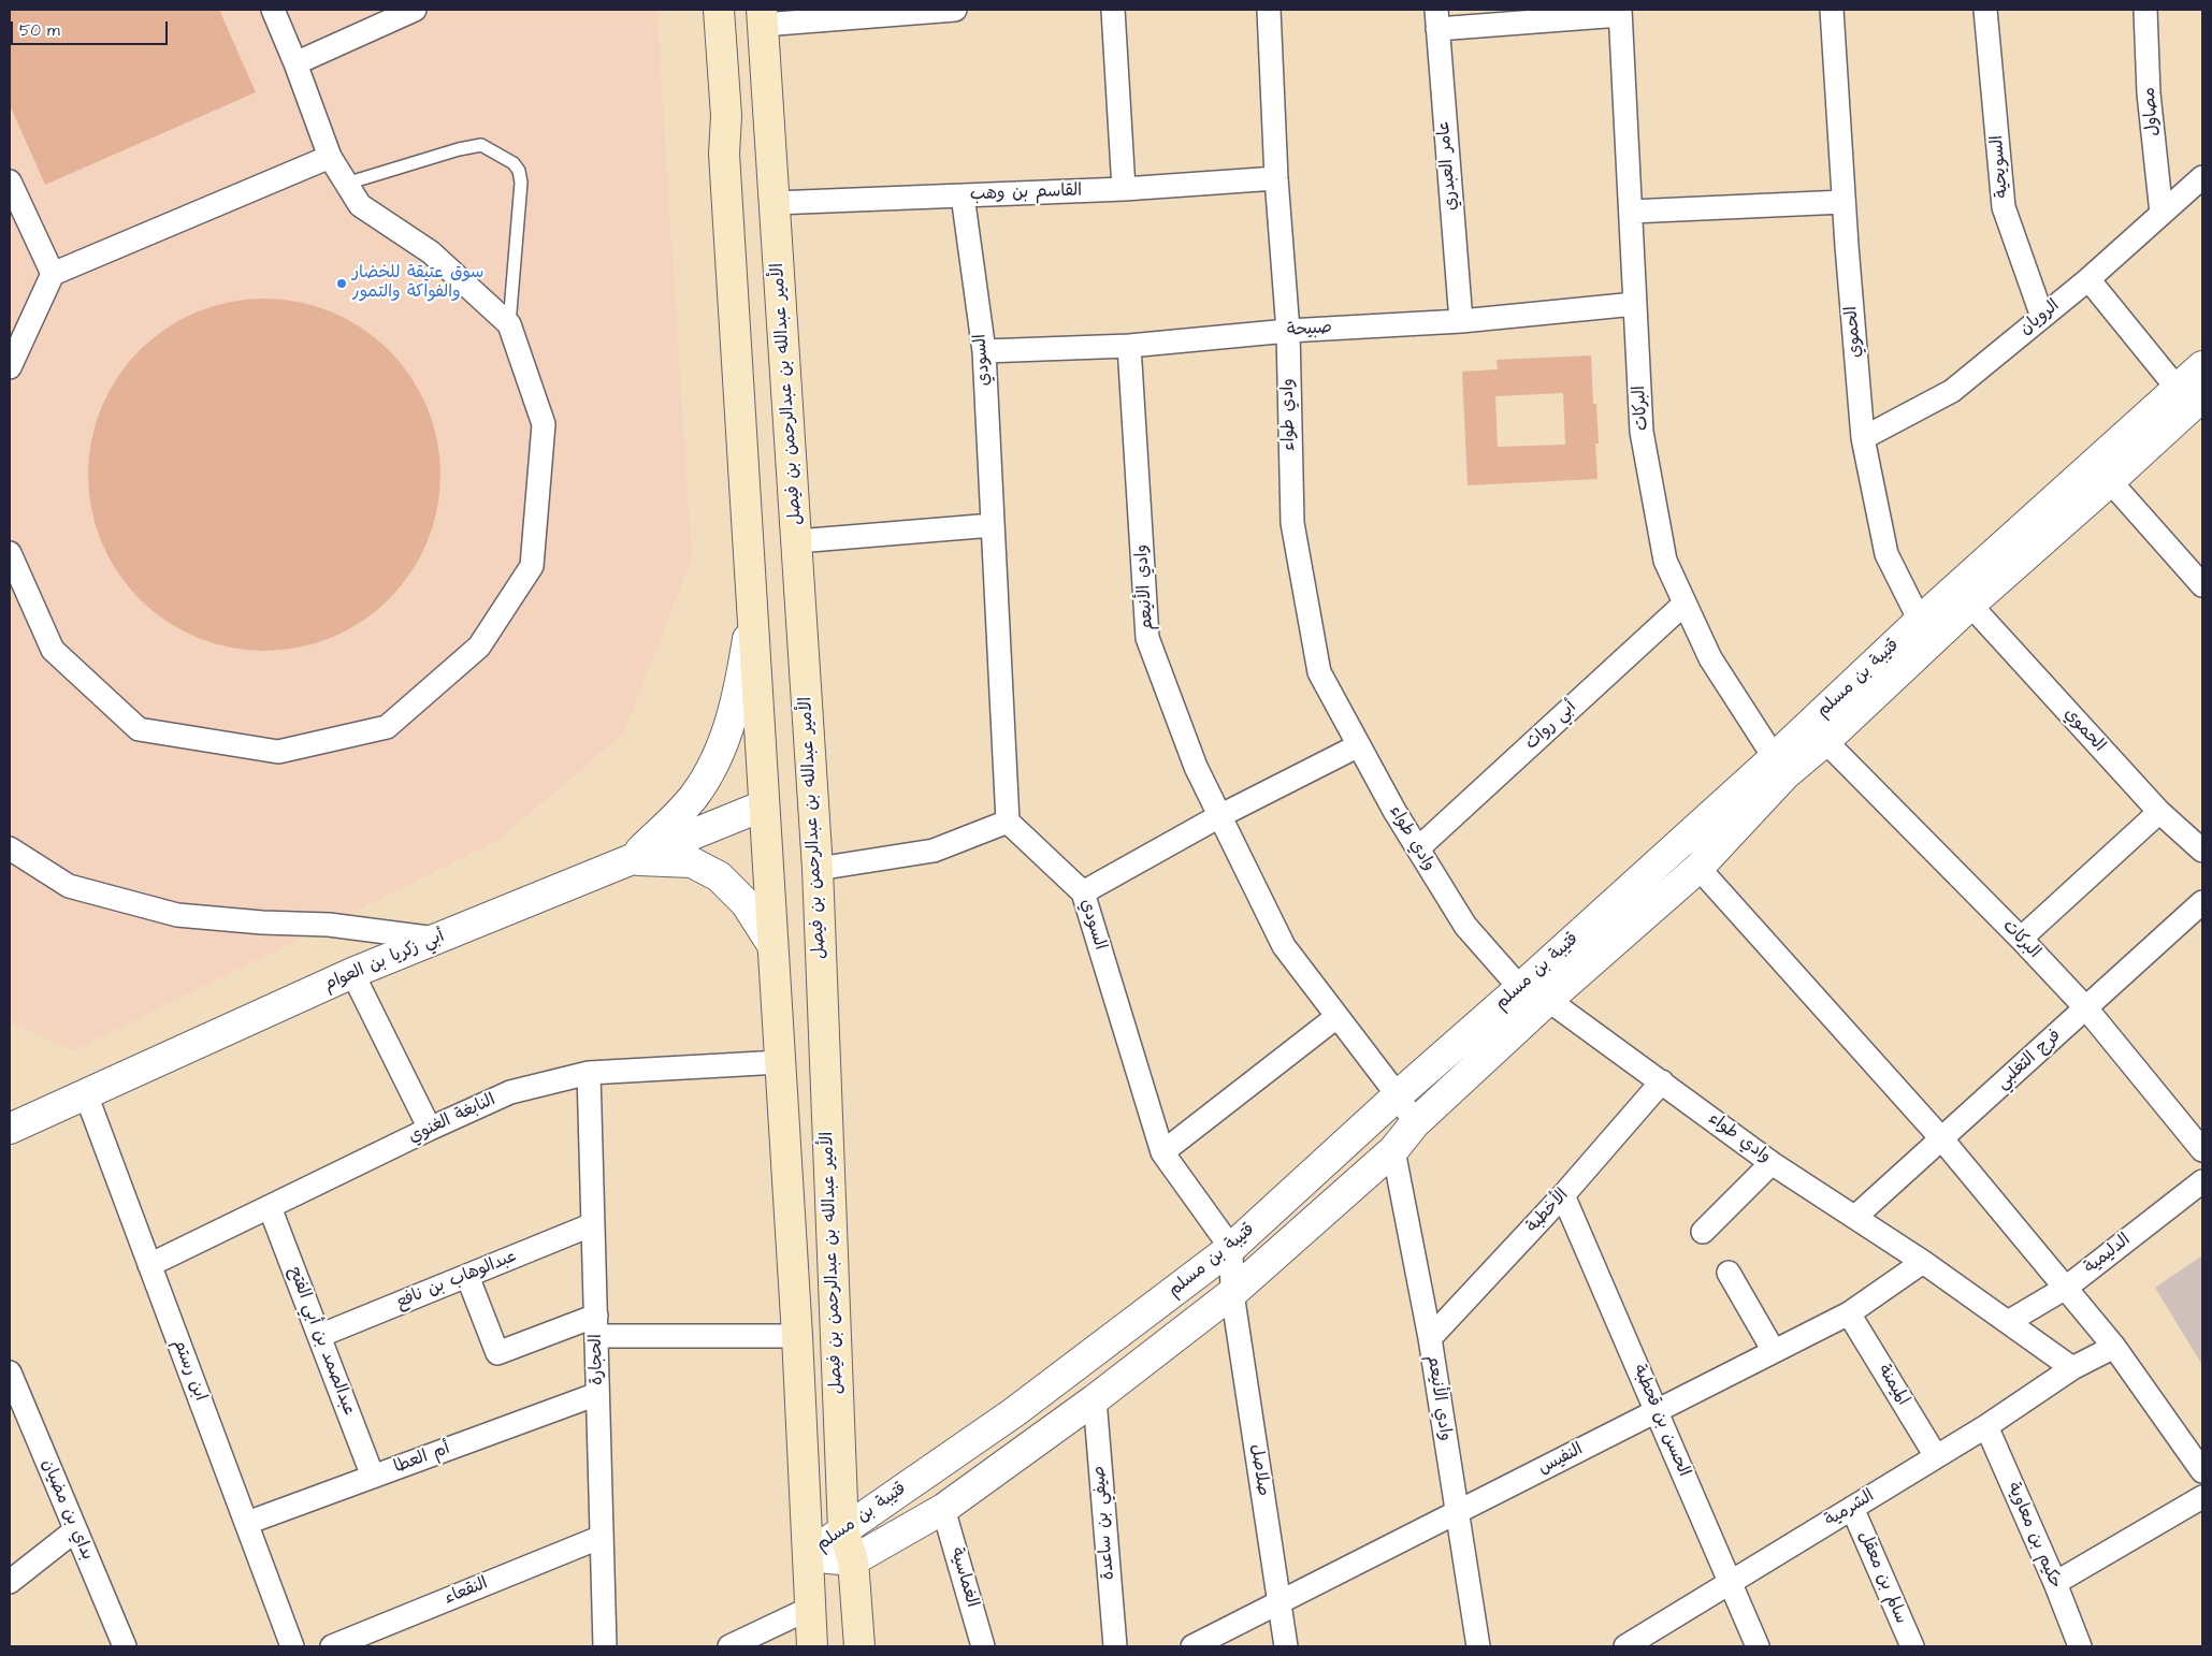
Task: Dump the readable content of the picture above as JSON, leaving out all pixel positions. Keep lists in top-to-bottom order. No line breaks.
{"streets":{"main road":["الأمير عبدالله بن عبدالرحمن بن فيصل"],"street":["مصاول","عامر العبدري","السويحية","القاسم بن وهب","الرويان","صبيحة","الحموي","السودي","البركات","وادي طواء","وادي الأنيعم","قتيبة بن مسلم","أبي رواث","أبي زكريا بن العوام","فرج التغلبي","النابغة الغنوي","الأخطبة","الدليمية","عبدالوهاب بن نافع","عبدالصمد بن أبي الفتح","الحجارة","ابن رستم","الميمنة","الحسن بن قحطبة","أم العطا","النفيس","صلاصل","الشرمية","بداي بن مضيان","صيفي بن ساعدة","حكيم بن معاوية","الغماسية","سالم بن معقل","النقعاء"]},"crossings":[["مصاول","الرويان"],["عامر العبدري","صبيحة"],["السويحية","الرويان"],["القاسم بن وهب","السودي"],["القاسم بن وهب","الأمير عبدالله بن عبدالرحمن بن فيصل"],["القاسم بن وهب","وادي طواء"],["الرويان","الحموي"],["صبيحة","السودي"],["صبيحة","البركات"],["صبيحة","وادي طواء"],["صبيحة","وادي الأنيعم"],["الحموي","قتيبة بن مسلم"],["السودي","قتيبة بن مسلم"],["الأمير عبدالله بن عبدالرحمن بن فيصل","قتيبة بن مسلم"],["البركات","قتيبة بن مسلم"],["البركات","أبي رواث"],["البركات","فرج التغلبي"],["وادي طواء","قتيبة بن مسلم"],["وادي طواء","أبي رواث"],["وادي طواء","فرج التغلبي"],["وادي طواء","الأخطبة"],["وادي طواء","الدليمية"],["وادي طواء","النفيس"],["وادي طواء","الشرمية"],["وادي الأنيعم","قتيبة بن مسلم"],["وادي الأنيعم","الأخطبة"],["وادي الأنيعم","النفيس"],["قتيبة بن مسلم","صلاصل"],["قتيبة بن مسلم","صيفي بن ساعدة"],["قتيبة بن مسلم","الغماسية"],["أبي زكريا بن العوام","ابن رستم"],["النابغة الغنوي","عبدالصمد بن أبي الفتح"],["النابغة الغنوي","الحجارة"],["النابغة الغنوي","ابن رستم"],["الأخطبة","الحسن بن قحطبة"],["عبدالوهاب بن نافع","عبدالصمد بن أبي الفتح"],["عبدالوهاب بن نافع","الحجارة"],["عبدالصمد بن أبي الفتح","أم العطا"],["الحجارة","أم العطا"],["الحجارة","النقعاء"],["ابن رستم","أم العطا"],["الميمنة","النفيس"],["الميمنة","الشرمية"],["الحسن بن قحطبة","النفيس"],["الحسن بن قحطبة","الشرمية"],["النفيس","صلاصل"],["الشرمية","حكيم بن معاوية"],["الشرمية","سالم بن معقل"]],"places":["سوق عتيقة للخضار والفواكة والتمور"],"scale_bar":"50 m"}
